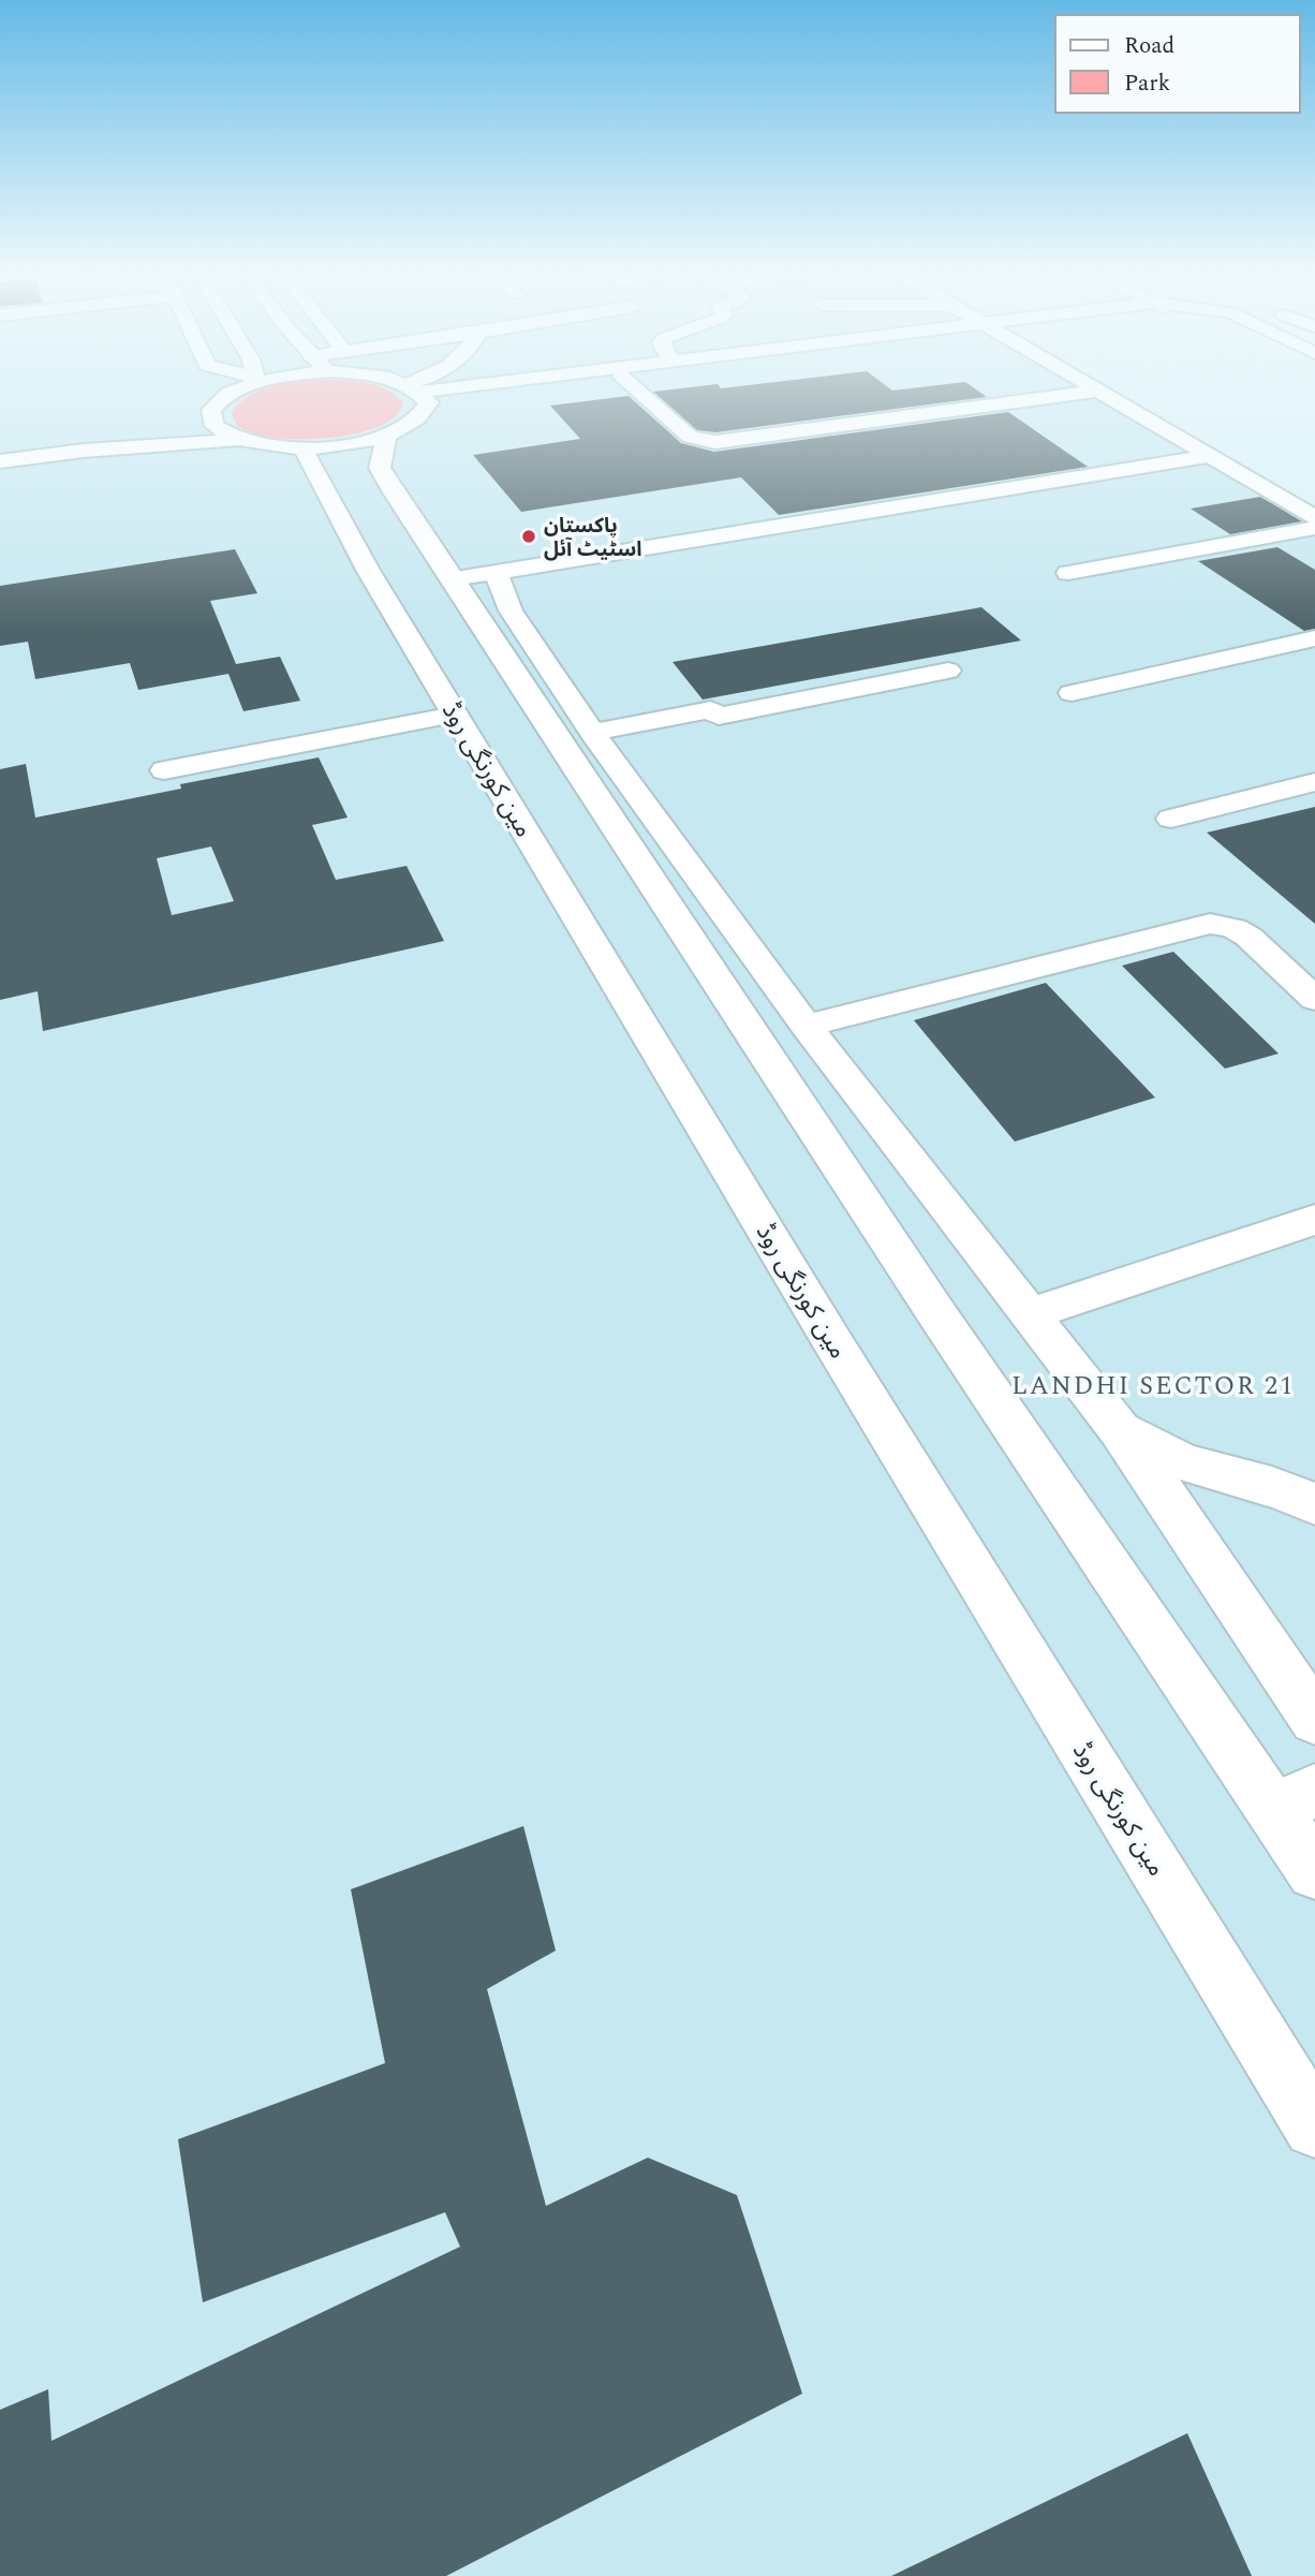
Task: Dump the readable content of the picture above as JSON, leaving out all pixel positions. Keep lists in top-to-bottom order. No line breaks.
{"streets":{"main road":["مین کورنگی روڈ"]},"districts":["LANDHI SECTOR 21"],"places":["پاکستان اسٹیٹ آئل"],"legend":["Road","Park"]}
